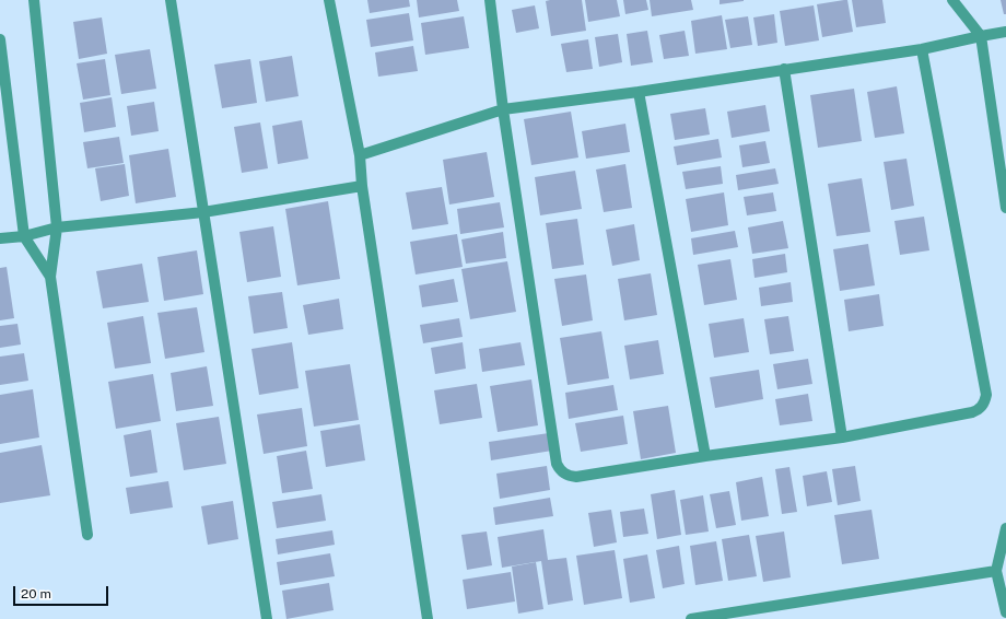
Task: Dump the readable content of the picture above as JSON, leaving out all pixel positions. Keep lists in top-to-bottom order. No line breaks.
{"scale_bar":"20 m"}
